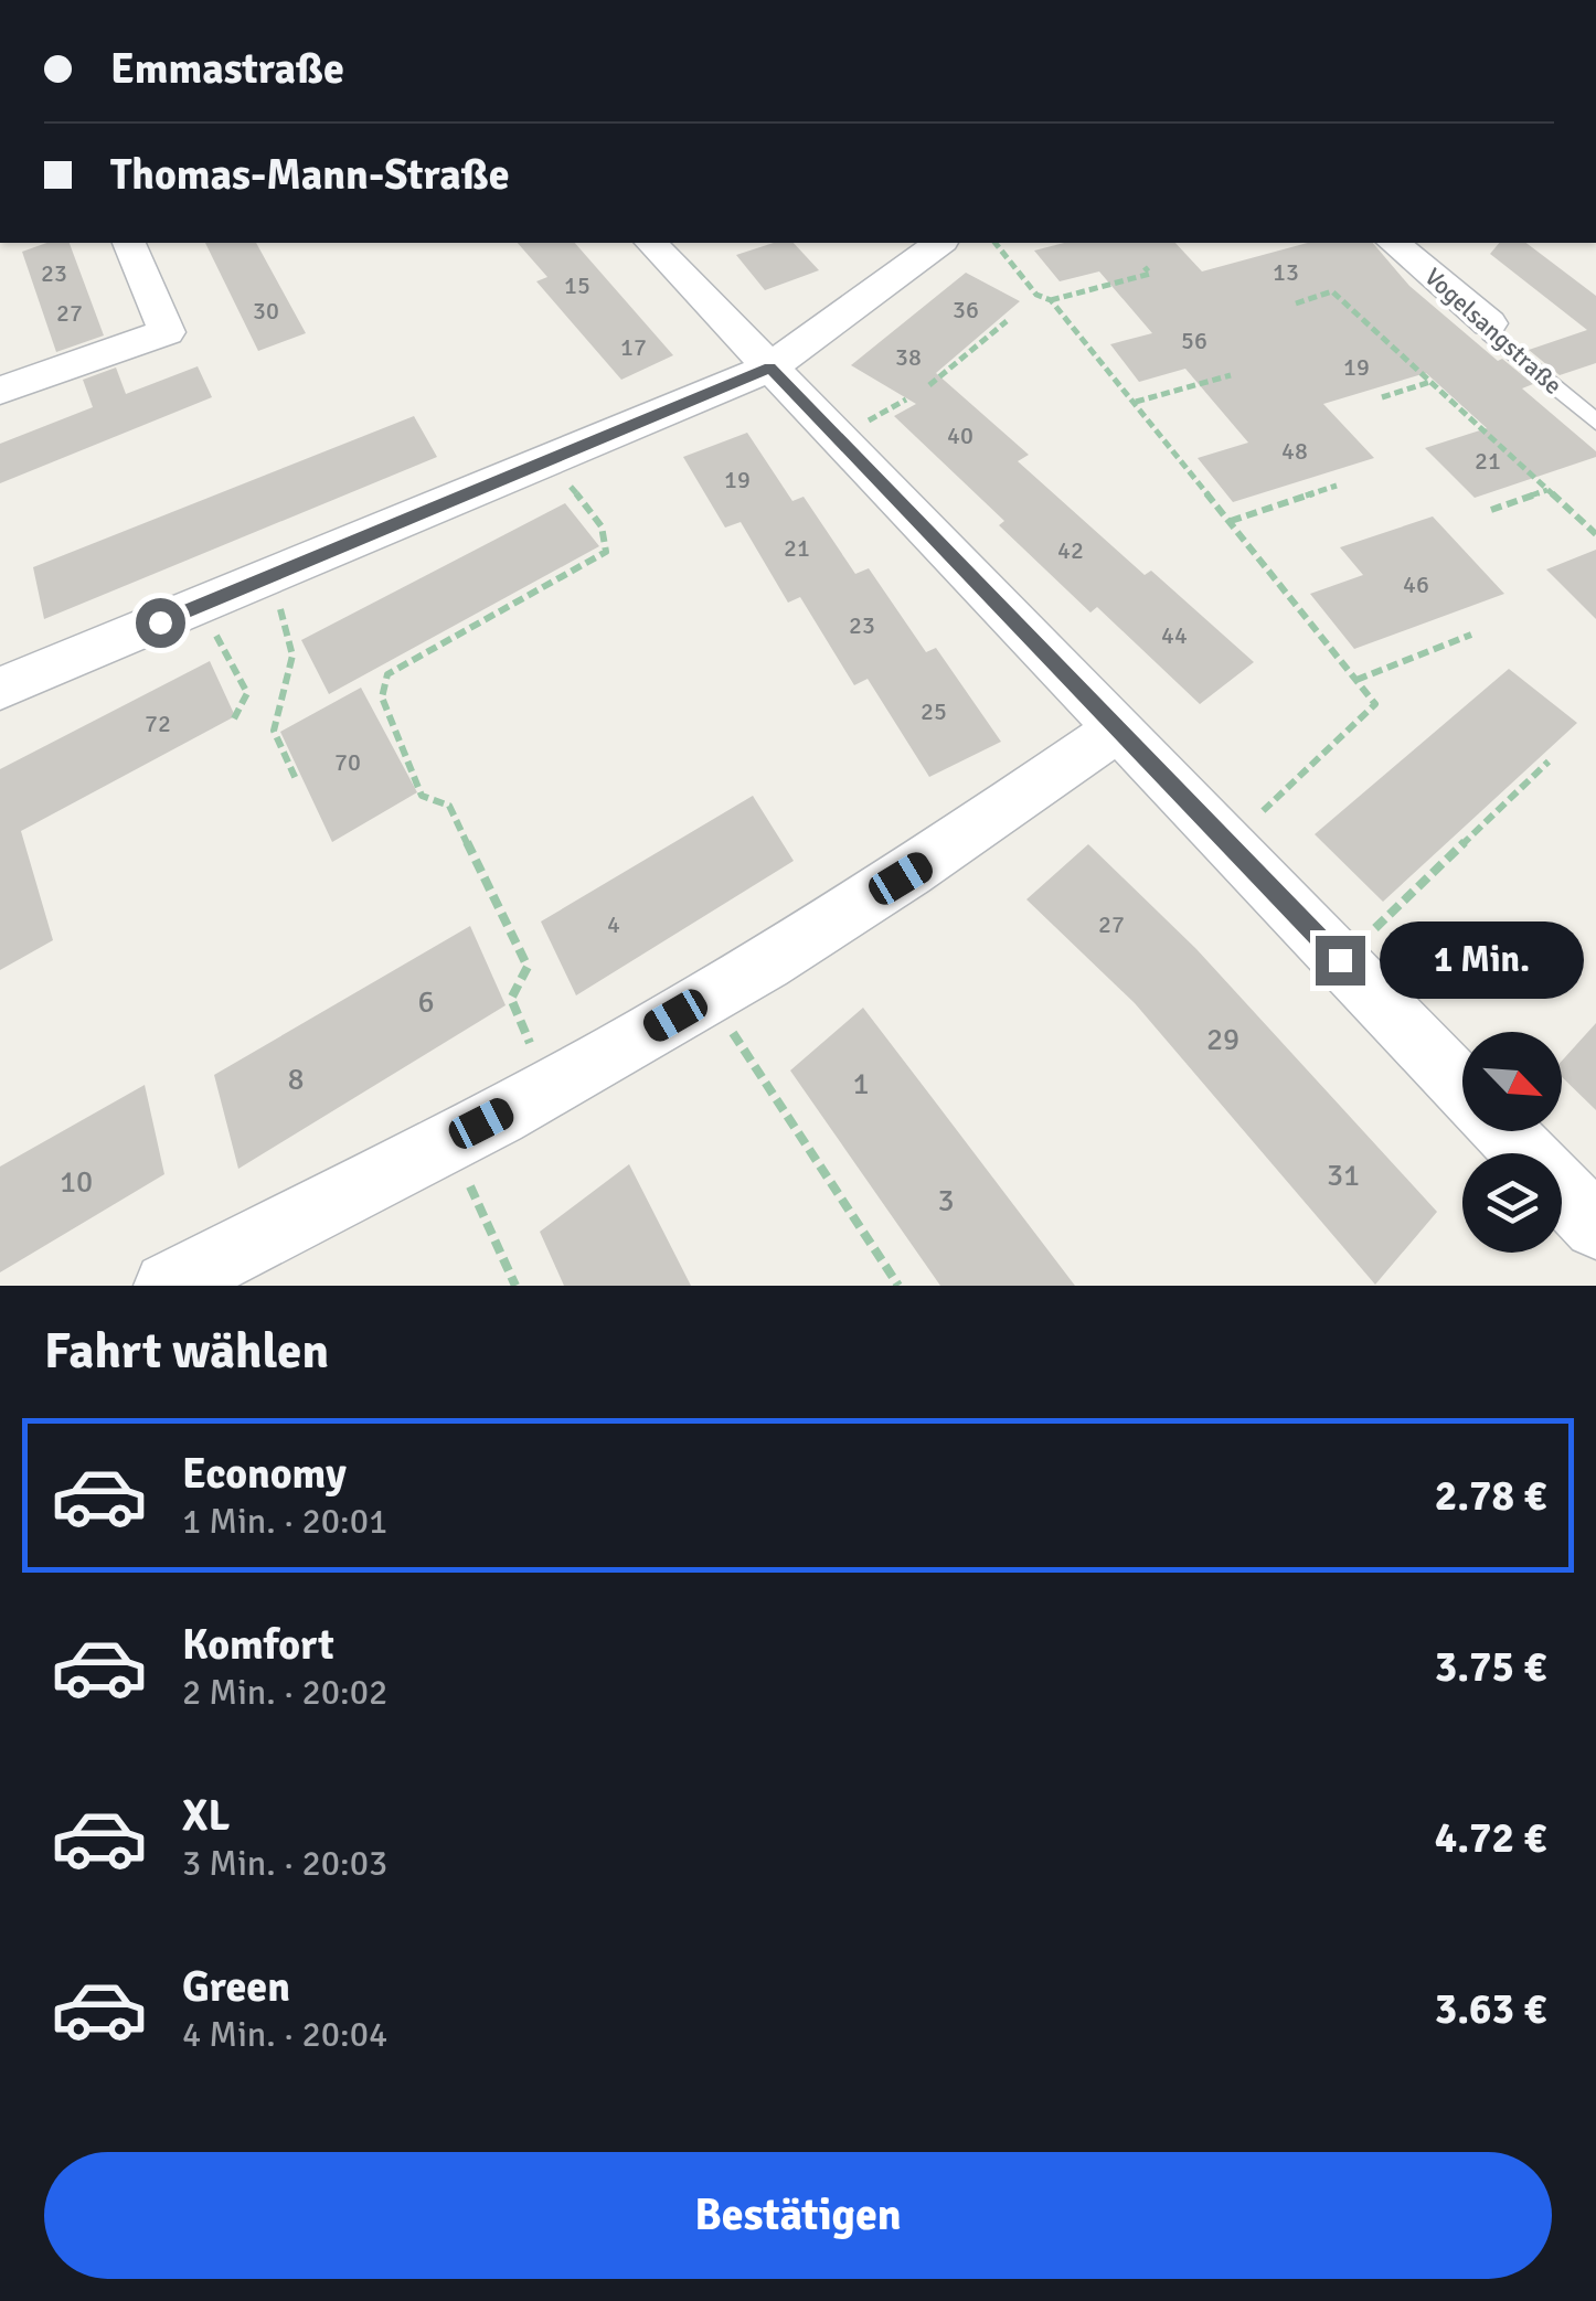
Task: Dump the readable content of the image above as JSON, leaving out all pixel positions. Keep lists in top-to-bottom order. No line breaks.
{"streets":{"street":["Vogelsangstraße"]},"house_numbers":["13","23","15","36","30","27","56","17","38","19","40","48","21","19","21","42","46","23","44","25","72","70","4","27","6","29","8","1","31","10","3"],"north":"bottom right","page":{"banner":["Emmastraße","Thomas-Mann-Straße"],"bubble":"1 Min.","heading":"Fahrt wählen","list":[{"name":"Economy","note":"1 Min. · 20:01","value":"2.78 €"},{"name":"Komfort","note":"2 Min. · 20:02","value":"3.75 €"},{"name":"XL","note":"3 Min. · 20:03","value":"4.72 €"},{"name":"Green","note":"4 Min. · 20:04","value":"3.63 €"}],"buttons":"Bestätigen"}}
